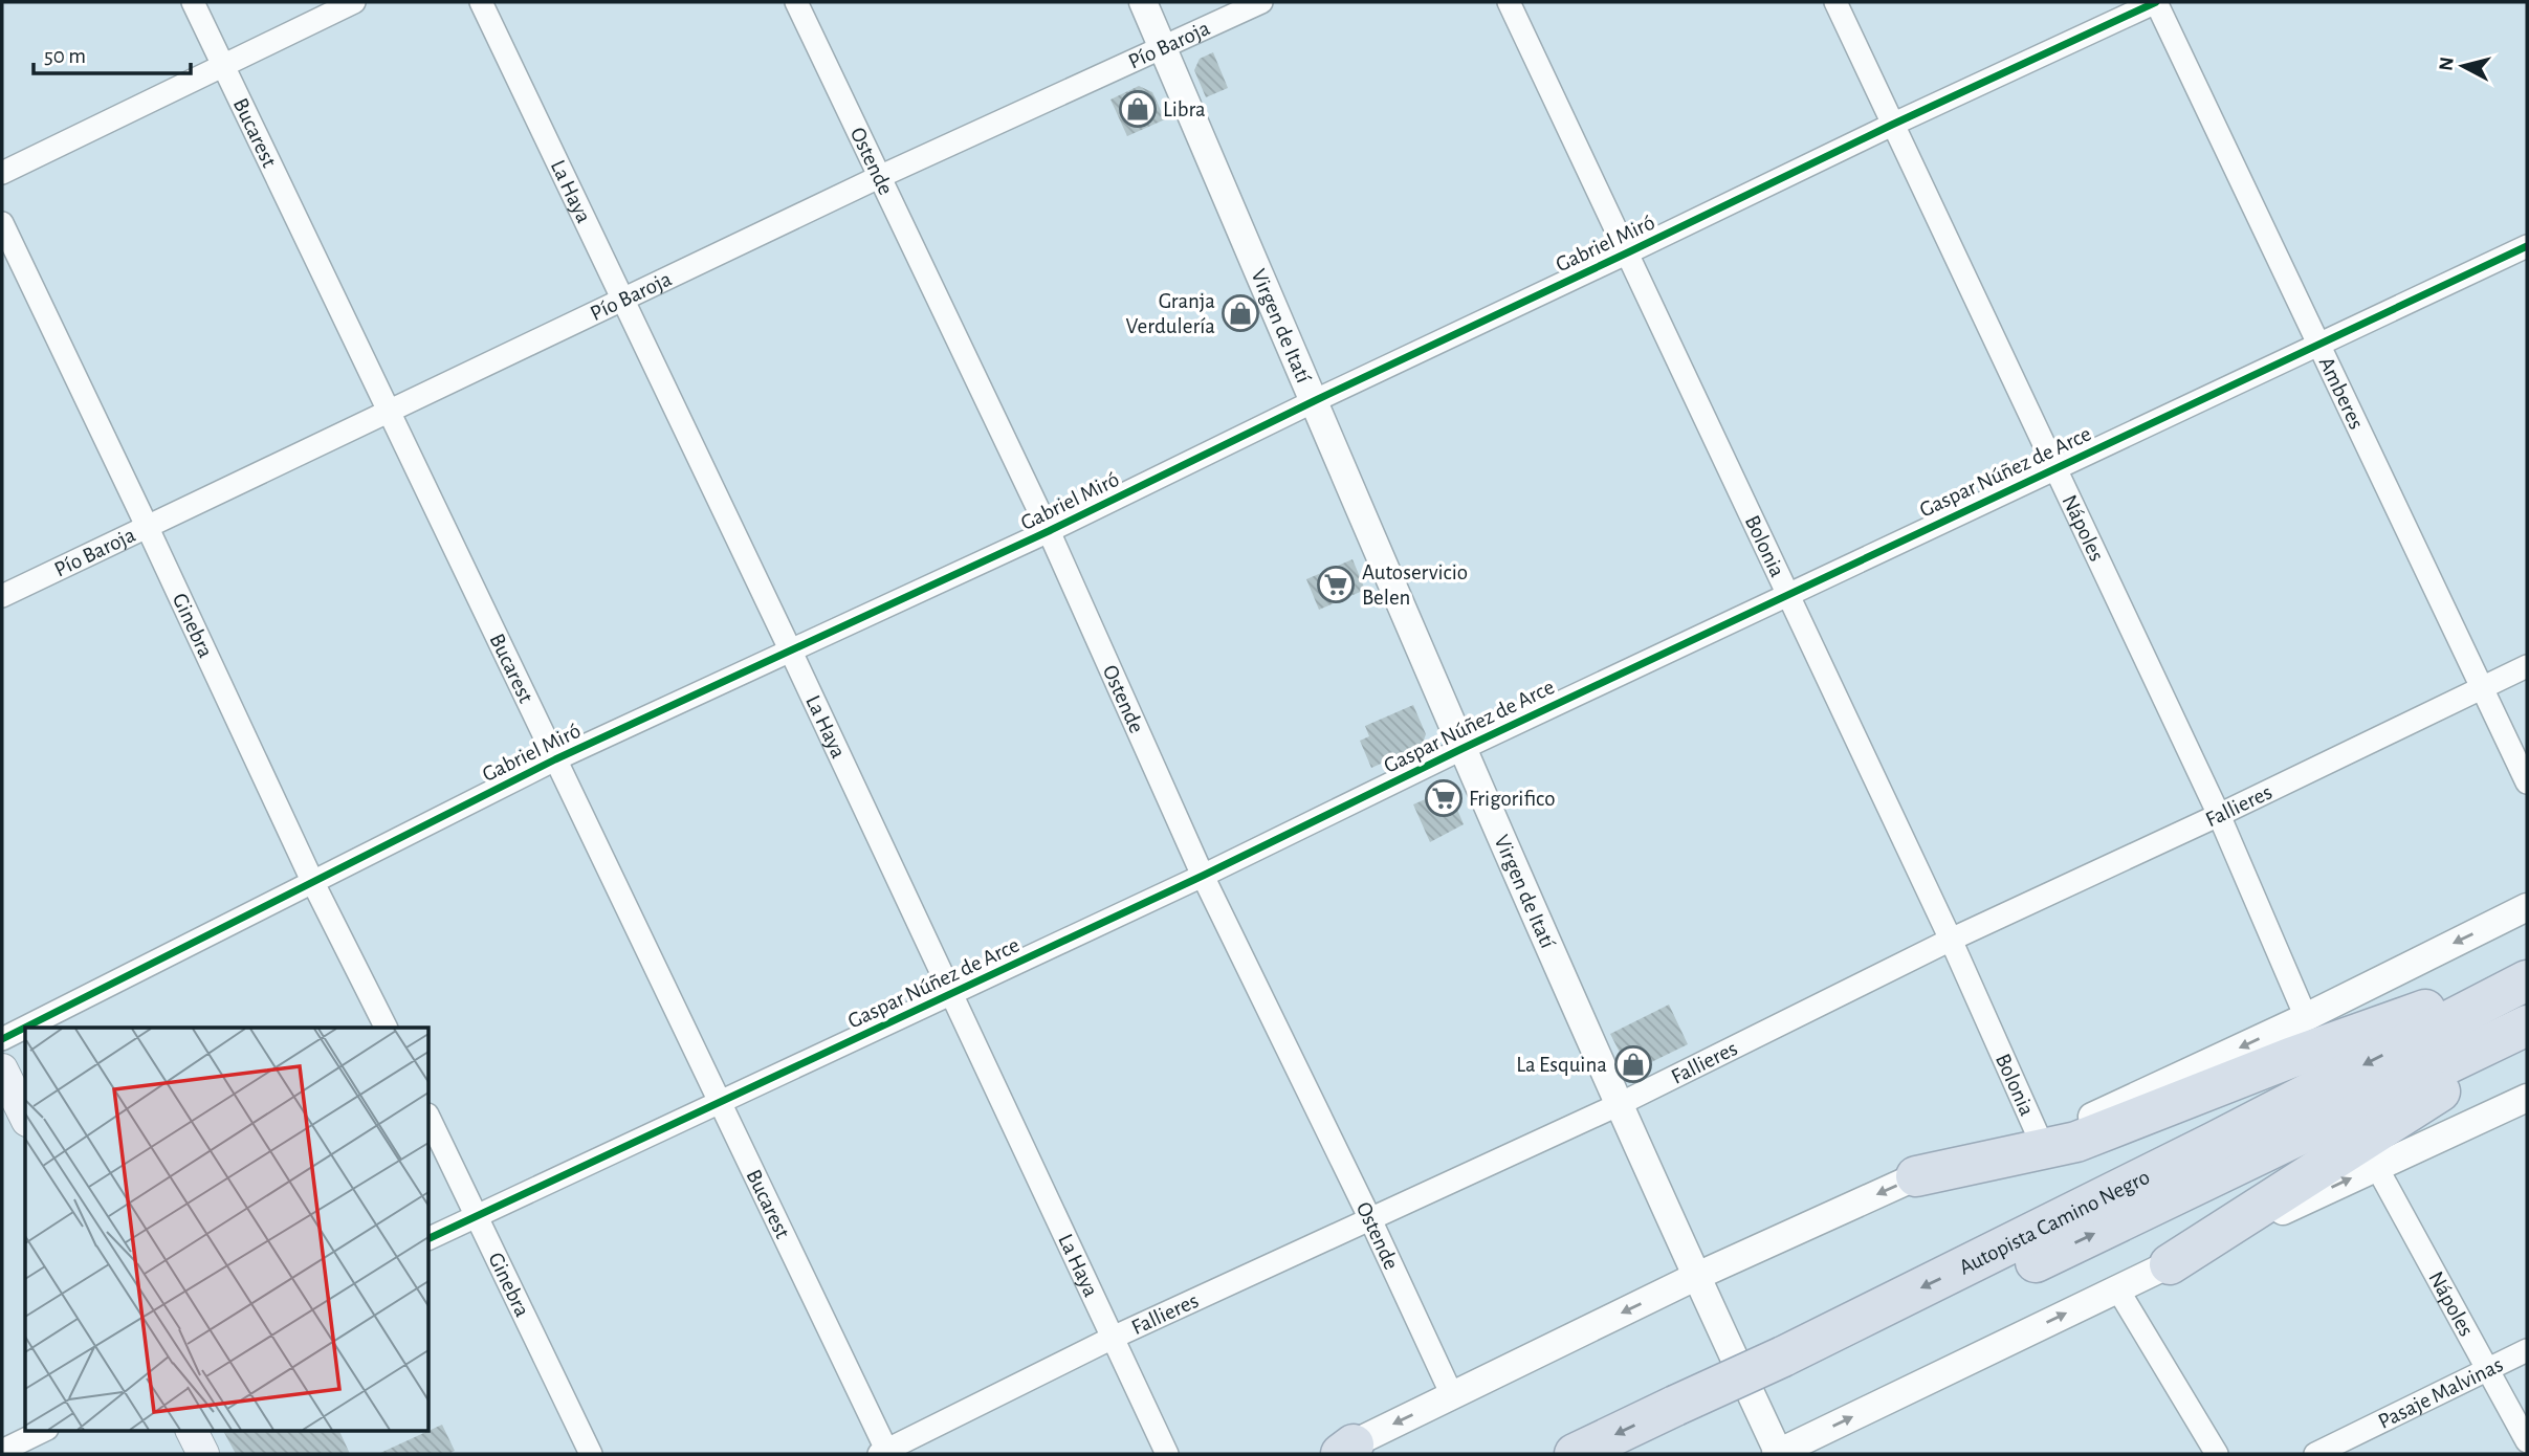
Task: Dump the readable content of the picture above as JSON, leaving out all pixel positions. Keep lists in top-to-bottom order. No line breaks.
{"streets":{"highway":["Autopista Camino Negro"],"street":["Pío Baroja","Bucarest","Ostende","La Haya","Gabriel Miró","Virgen de Itatí","Amberes","Gaspar Núñez de Arce","Nápoles","Bolonia","Ginebra","Fallieres","Pasaje Malvinas"]},"crossings":[["Pío Baroja","Bucarest"],["Pío Baroja","Ostende"],["Pío Baroja","La Haya"],["Pío Baroja","Virgen de Itatí"],["Pío Baroja","Ginebra"],["Bucarest","Gabriel Miró"],["Bucarest","Gaspar Núñez de Arce"],["Bucarest","Fallieres"],["Ostende","Gabriel Miró"],["Ostende","Gaspar Núñez de Arce"],["Ostende","Fallieres"],["La Haya","Gabriel Miró"],["La Haya","Gaspar Núñez de Arce"],["La Haya","Fallieres"],["Gabriel Miró","Virgen de Itatí"],["Gabriel Miró","Amberes"],["Gabriel Miró","Nápoles"],["Gabriel Miró","Bolonia"],["Gabriel Miró","Ginebra"],["Virgen de Itatí","Gaspar Núñez de Arce"],["Virgen de Itatí","Fallieres"],["Amberes","Gaspar Núñez de Arce"],["Amberes","Fallieres"],["Gaspar Núñez de Arce","Nápoles"],["Gaspar Núñez de Arce","Bolonia"],["Gaspar Núñez de Arce","Ginebra"],["Nápoles","Fallieres"],["Nápoles","Pasaje Malvinas"],["Bolonia","Fallieres"]],"places":{"shop":["Libra","Granja Verdulería","La Esquina"],"supermarket":["Autoservicio Belen","Frigorifico"]},"scale_bar":"50 m","north":"left"}
